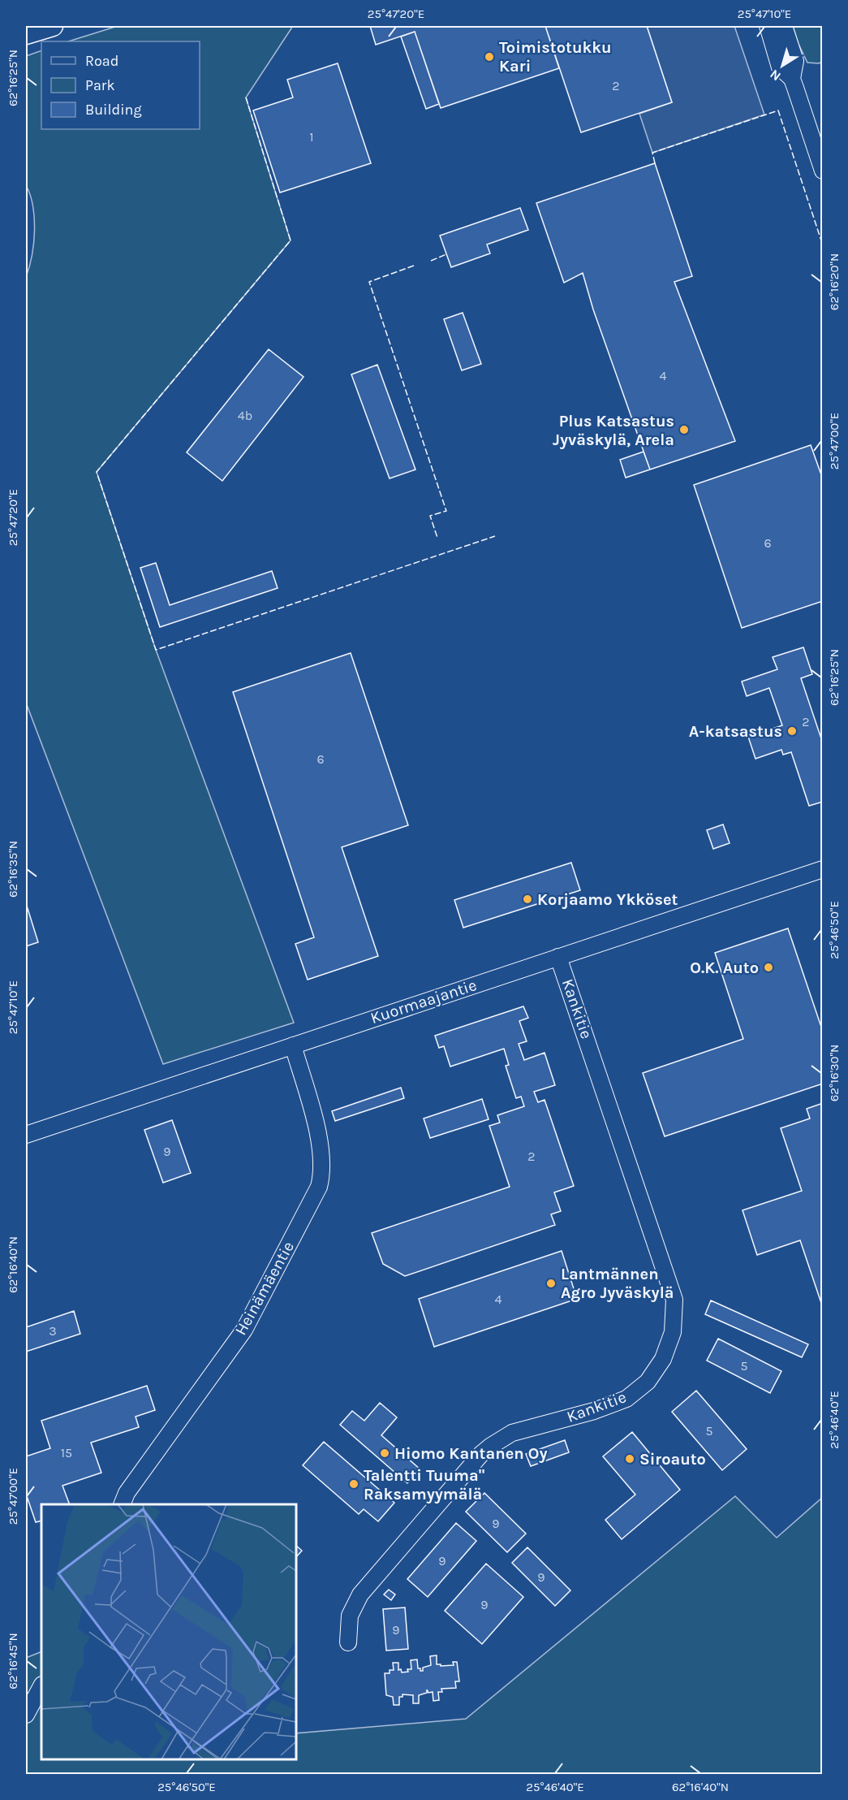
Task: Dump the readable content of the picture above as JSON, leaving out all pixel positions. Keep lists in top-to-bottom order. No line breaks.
{"streets":{"street":["Kuormaajantie","Kankitie","Heinämäentie"]},"crossings":[["Kuormaajantie","Kankitie"],["Kuormaajantie","Heinämäentie"]],"places":["Toimistotukku Kari","Plus Katsastus Jyväskylä, Arela","A-katsastus","Korjaamo Ykköset","O.K. Auto","Lantmännen Agro Jyväskylä","Hiomo Kantanen Oy","Siroauto","Talentti Tuuma\" Raksamyymälä"],"house_numbers":["2","1","4","4b","6","2","6","9","2","4","3","5","5","15","9","9","9","9","9"],"legend":["Road","Park","Building"],"north":"bottom left","coordinates":["25°47'20\"E","25°47'10\"E","62°16'25\"N","62°16'20\"N","25°47'00\"E","62°16'35\"N","25°46'50\"E","62°16'30\"N","62°16'40\"N","25°46'40\"E","62°16'45\"N"]}
